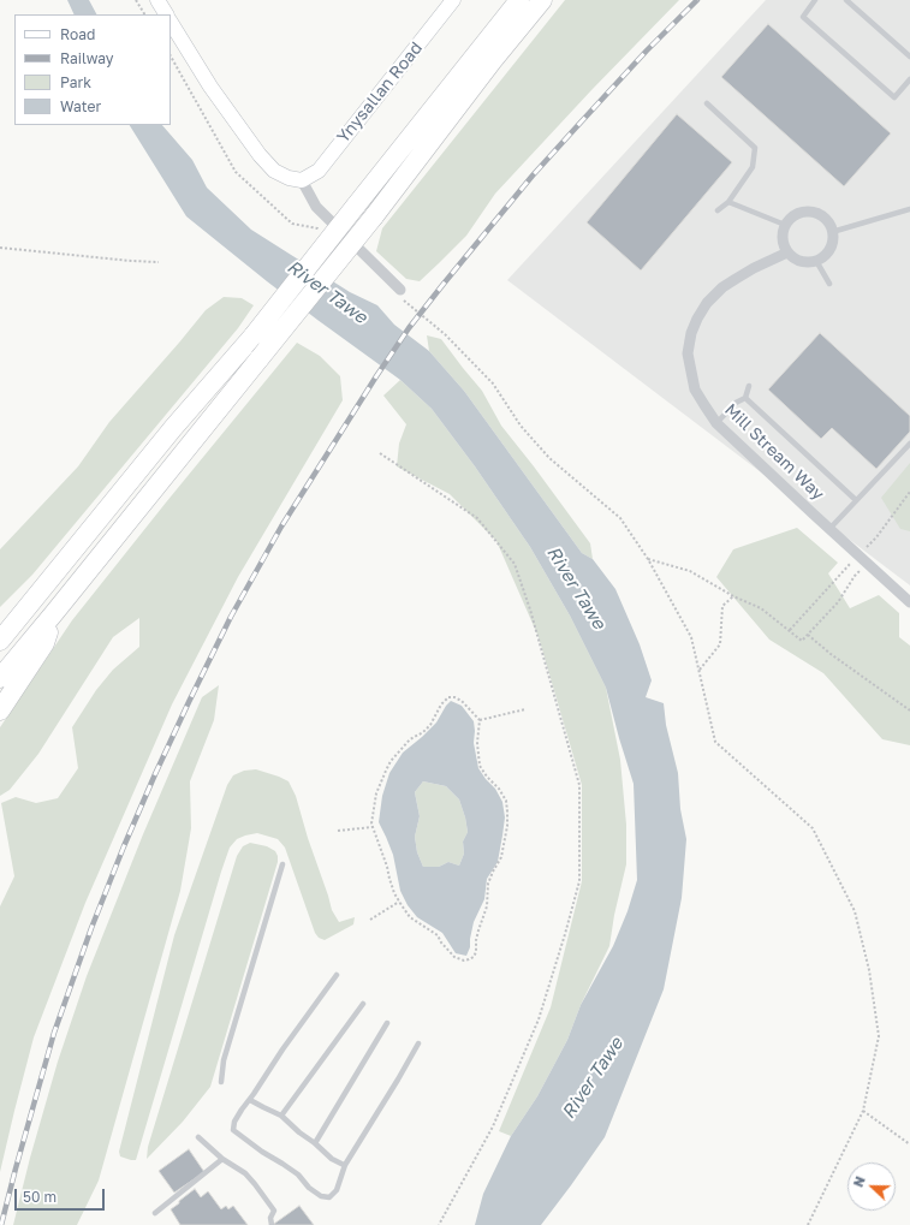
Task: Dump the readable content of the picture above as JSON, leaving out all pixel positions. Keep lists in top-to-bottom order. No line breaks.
{"streets":{"street":["Ynysallan Road","Mill Stream Way"]},"water":["River Tawe"],"legend":["Road","Railway","Park","Water"],"scale_bar":"50 m","north":"left"}
